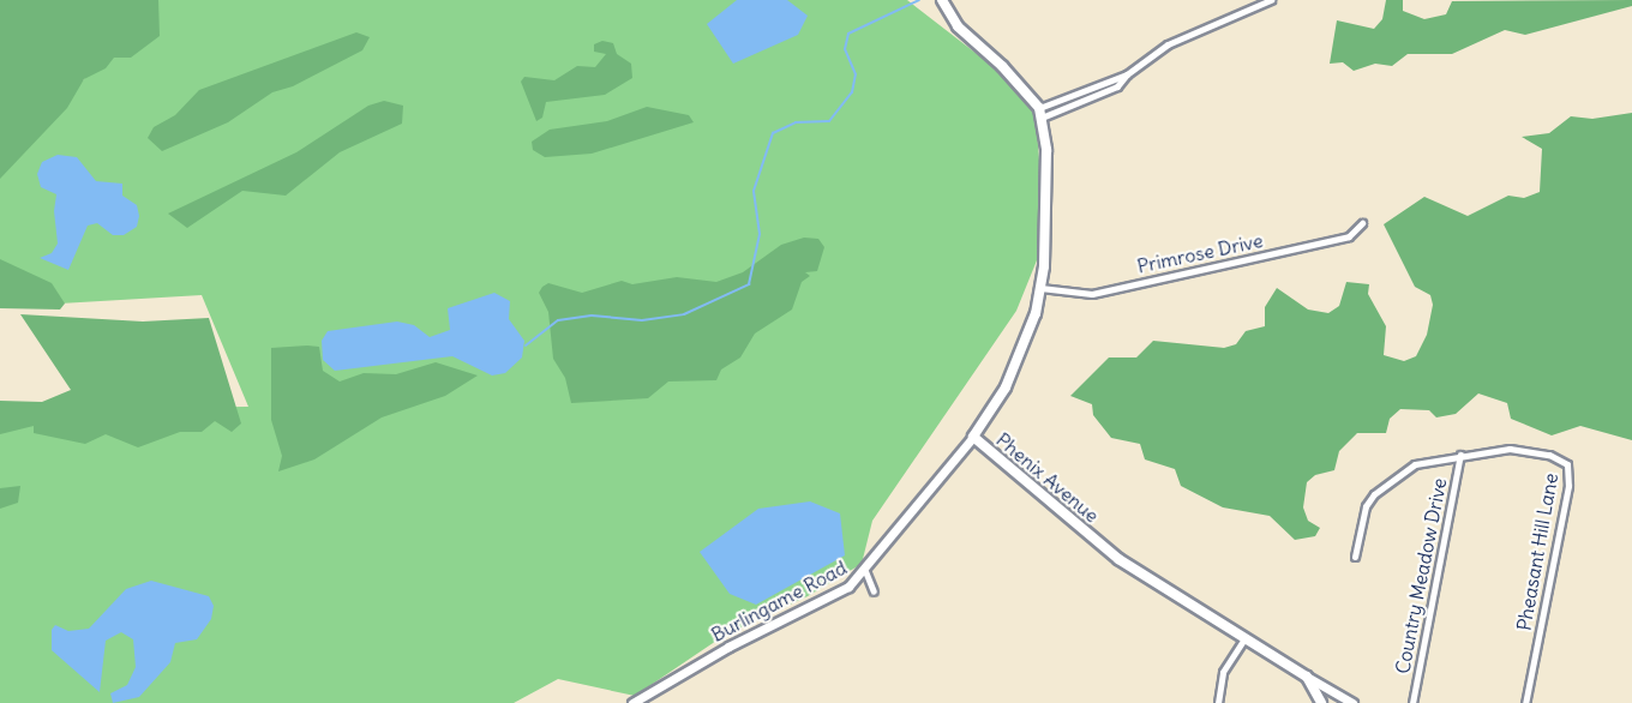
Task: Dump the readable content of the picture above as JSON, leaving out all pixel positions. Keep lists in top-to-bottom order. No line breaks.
{"streets":{"main road":["Phenix Avenue"],"street":["Primrose Drive","Pheasant Hill Lane","Country Meadow Drive","Burlingame Road"]},"crossings":[["Primrose Drive","Phenix Avenue"],["Phenix Avenue","Burlingame Road"],["Pheasant Hill Lane","Country Meadow Drive"]]}
